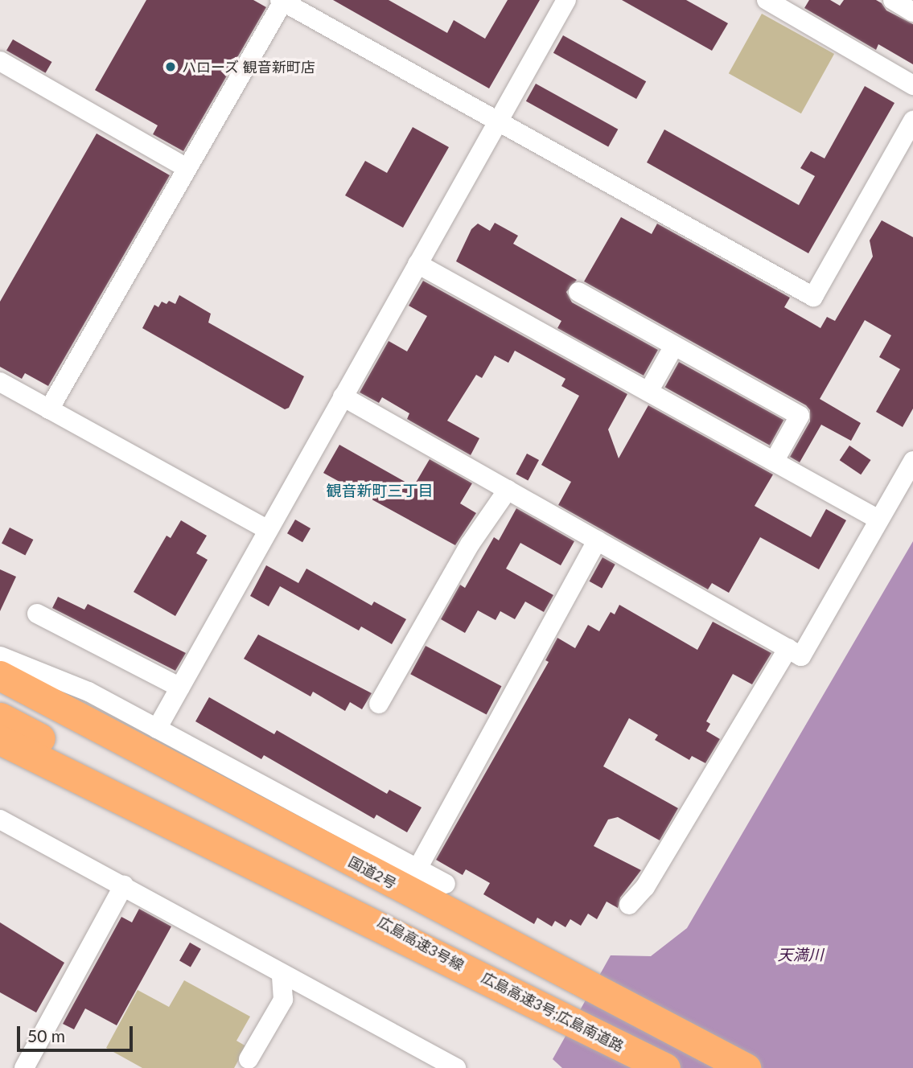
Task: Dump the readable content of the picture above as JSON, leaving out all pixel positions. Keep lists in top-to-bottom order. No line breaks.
{"streets":{"highway":["国道2号","広島高速3号線","広島高速3号;広島南道路"]},"crossings":[["広島高速3号線","広島高速3号;広島南道路"]],"districts":["観音新町三丁目"],"water":["天満川"],"places":["ハローズ 観音新町店"],"scale_bar":"50 m"}
